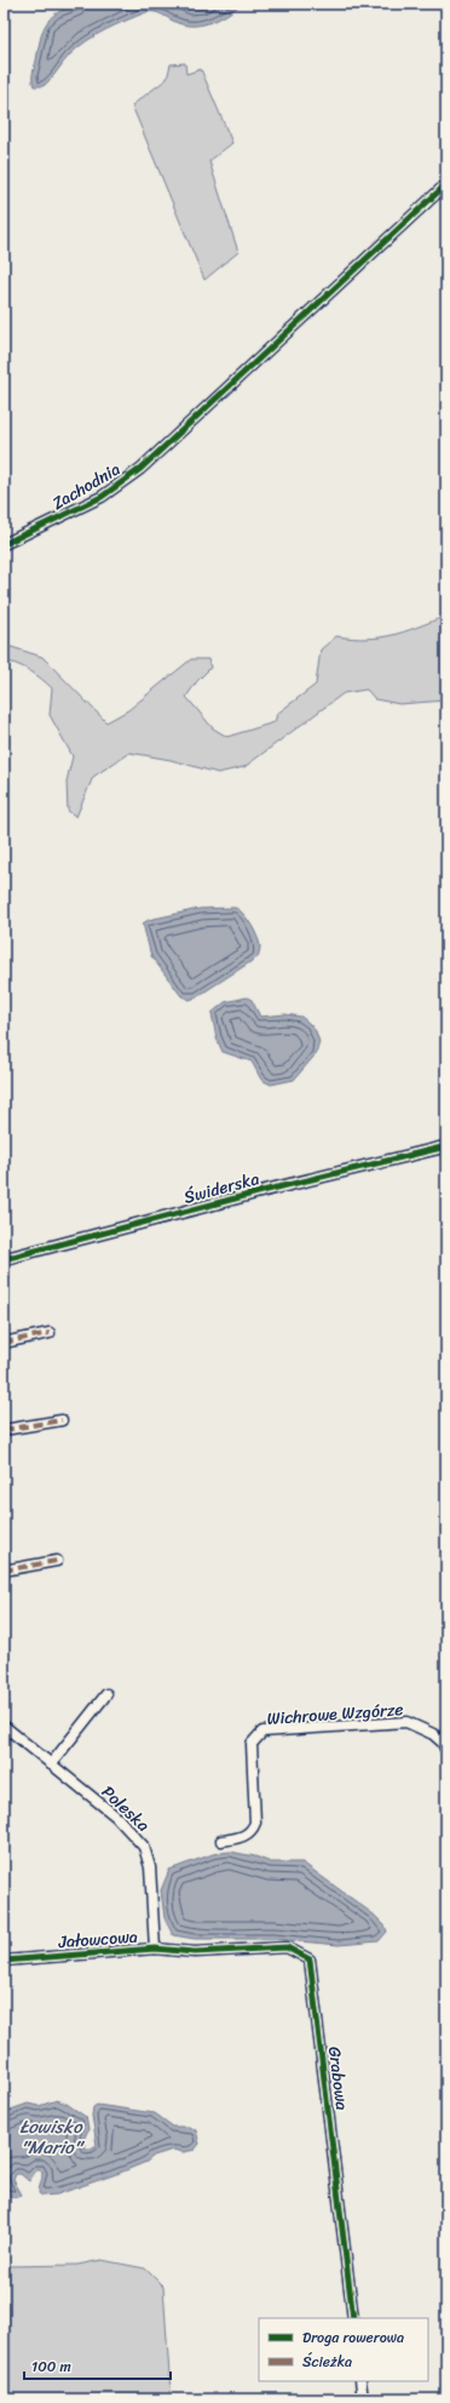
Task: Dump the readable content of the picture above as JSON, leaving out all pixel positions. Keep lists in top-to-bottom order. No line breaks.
{"streets":{"street":["Zachodnia","Świderska","Wichrowe Wzgórze","Poleska","Jałowcowa","Grabowa"]},"crossings":[["Poleska","Jałowcowa"],["Jałowcowa","Grabowa"]],"water":["Łowisko \"Mario\""],"legend":["Droga rowerowa","Ścieżka"],"scale_bar":"100 m"}
